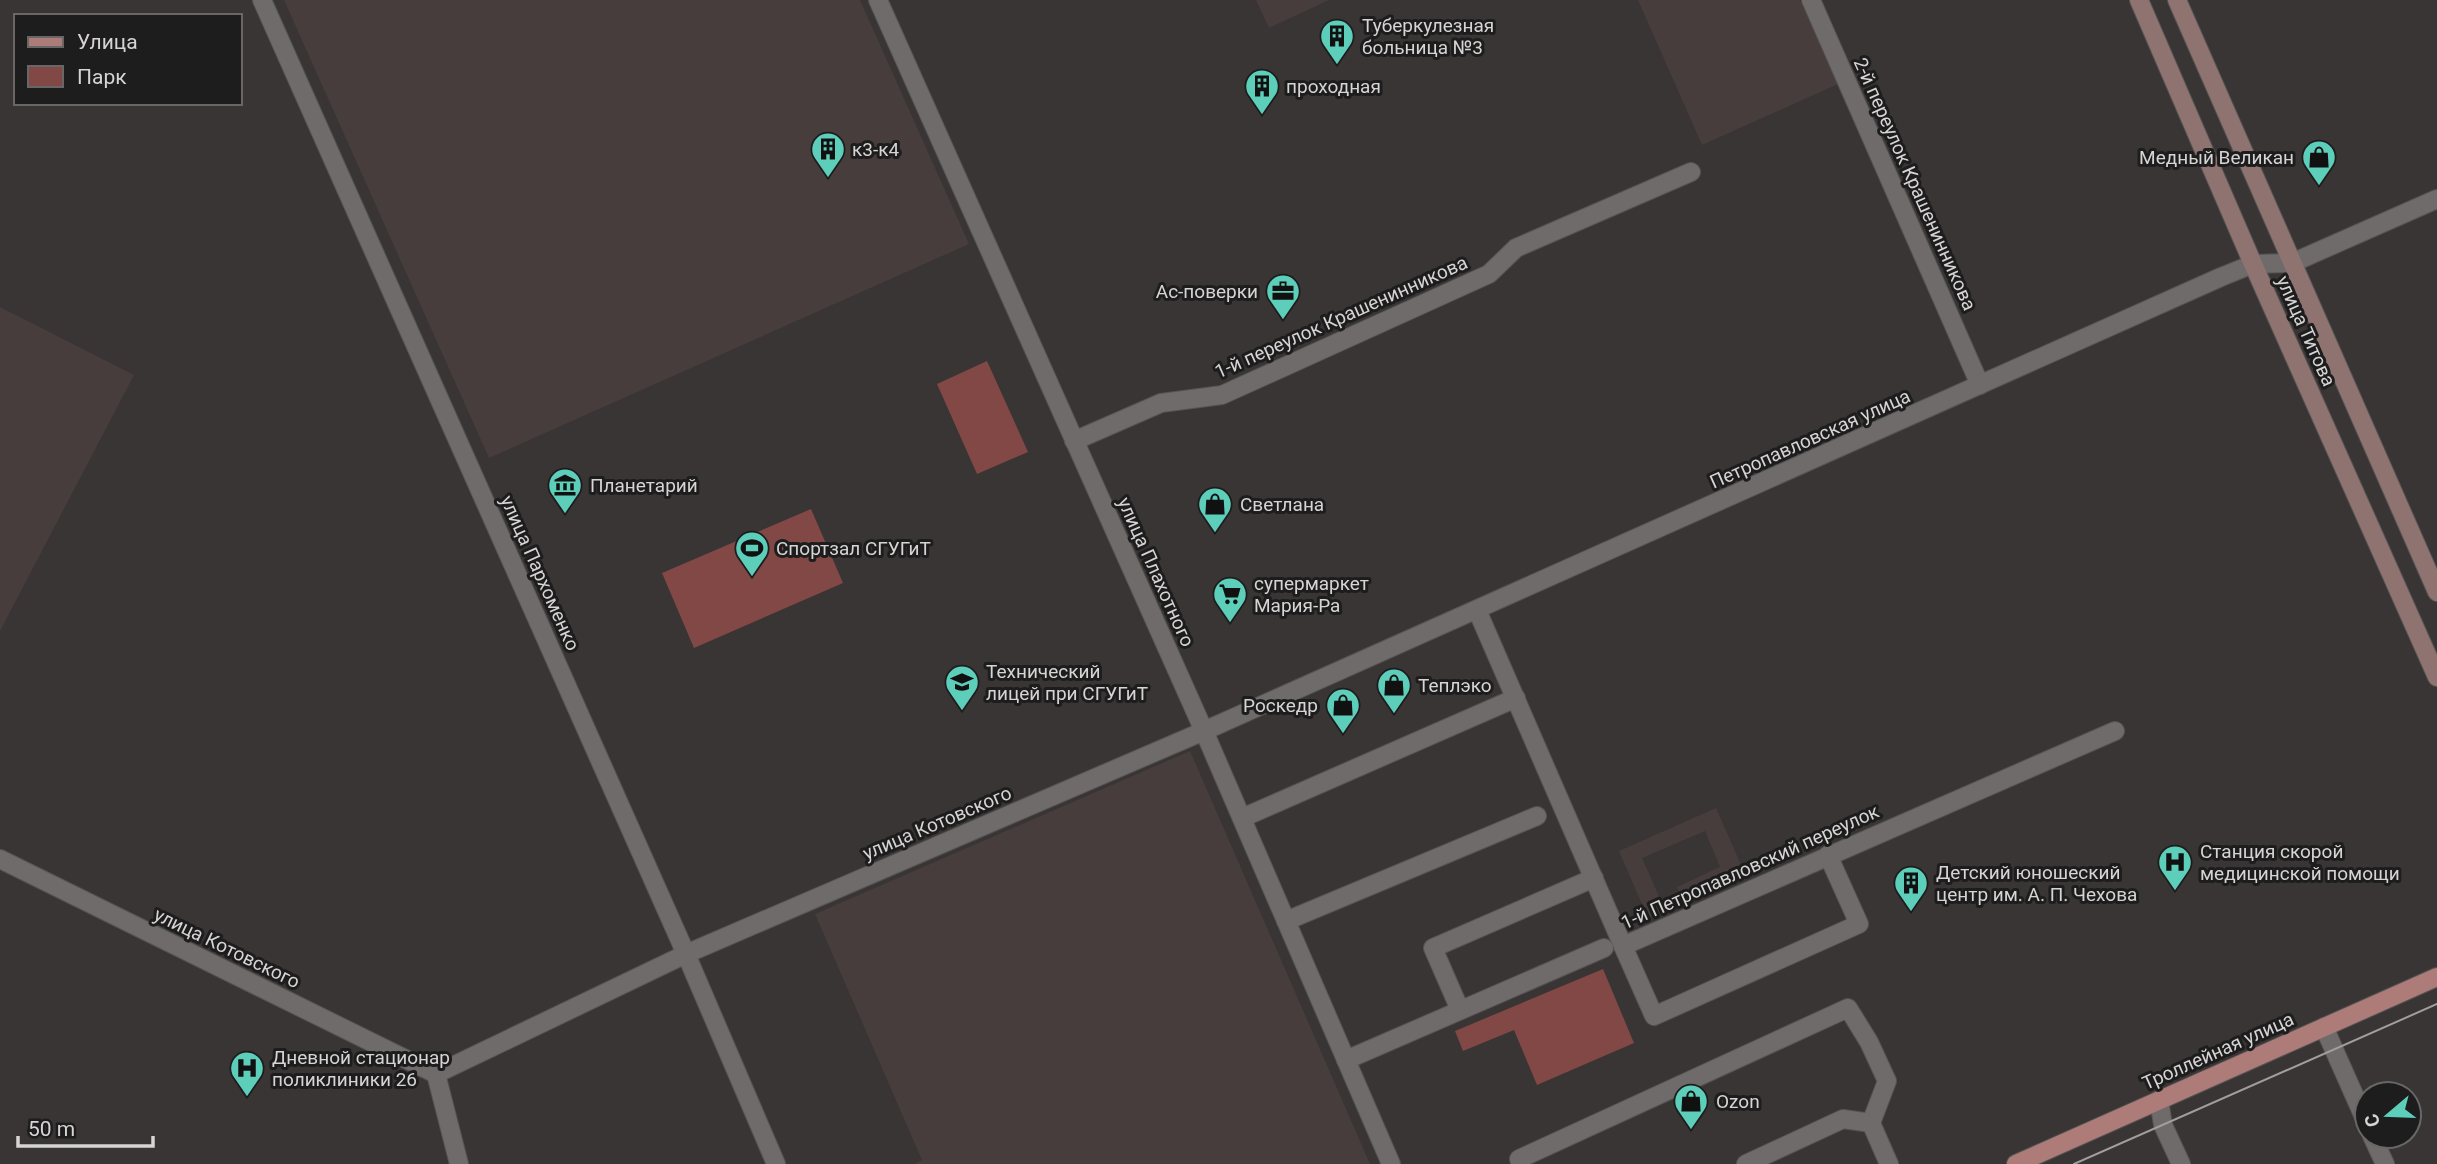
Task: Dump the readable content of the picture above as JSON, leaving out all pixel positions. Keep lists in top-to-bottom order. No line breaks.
{"streets":{"main road":["улица Титова","Троллейная улица"],"street":["2-й переулок Крашенинникова","1-й переулок Крашенинникова","Петропавловская улица","улица Плахотного","улица Пархоменко","улица Котовского","1-й Петропавловский переулок"]},"crossings":[["2-й переулок Крашенинникова","Петропавловская улица"],["1-й переулок Крашенинникова","улица Плахотного"],["улица Титова","Петропавловская улица"],["Петропавловская улица","улица Плахотного"],["Петропавловская улица","улица Котовского"],["Петропавловская улица","1-й Петропавловский переулок"],["улица Плахотного","улица Котовского"],["улица Плахотного","1-й Петропавловский переулок"],["улица Пархоменко","улица Котовского"]],"places":{"building":["Туберкулезная больница №3","проходная","к3-к4","Детский юношеский центр им. А. П. Чехова"],"shop":["Медный Великан","Светлана","Теплэко","Роскедр","Ozon"],"office":["Ас-поверки"],"museum":["Планетарий"],"sports":["Спортзал СГУГиТ"],"supermarket":["супермаркет Мария-Ра"],"school or university":["Технический лицей при СГУГиТ"],"hospital":["Станция скорой медицинской помощи","Дневной стационар поликлиники 26"]},"legend":["Улица","Парк"],"scale_bar":"50 m","north":"left"}
